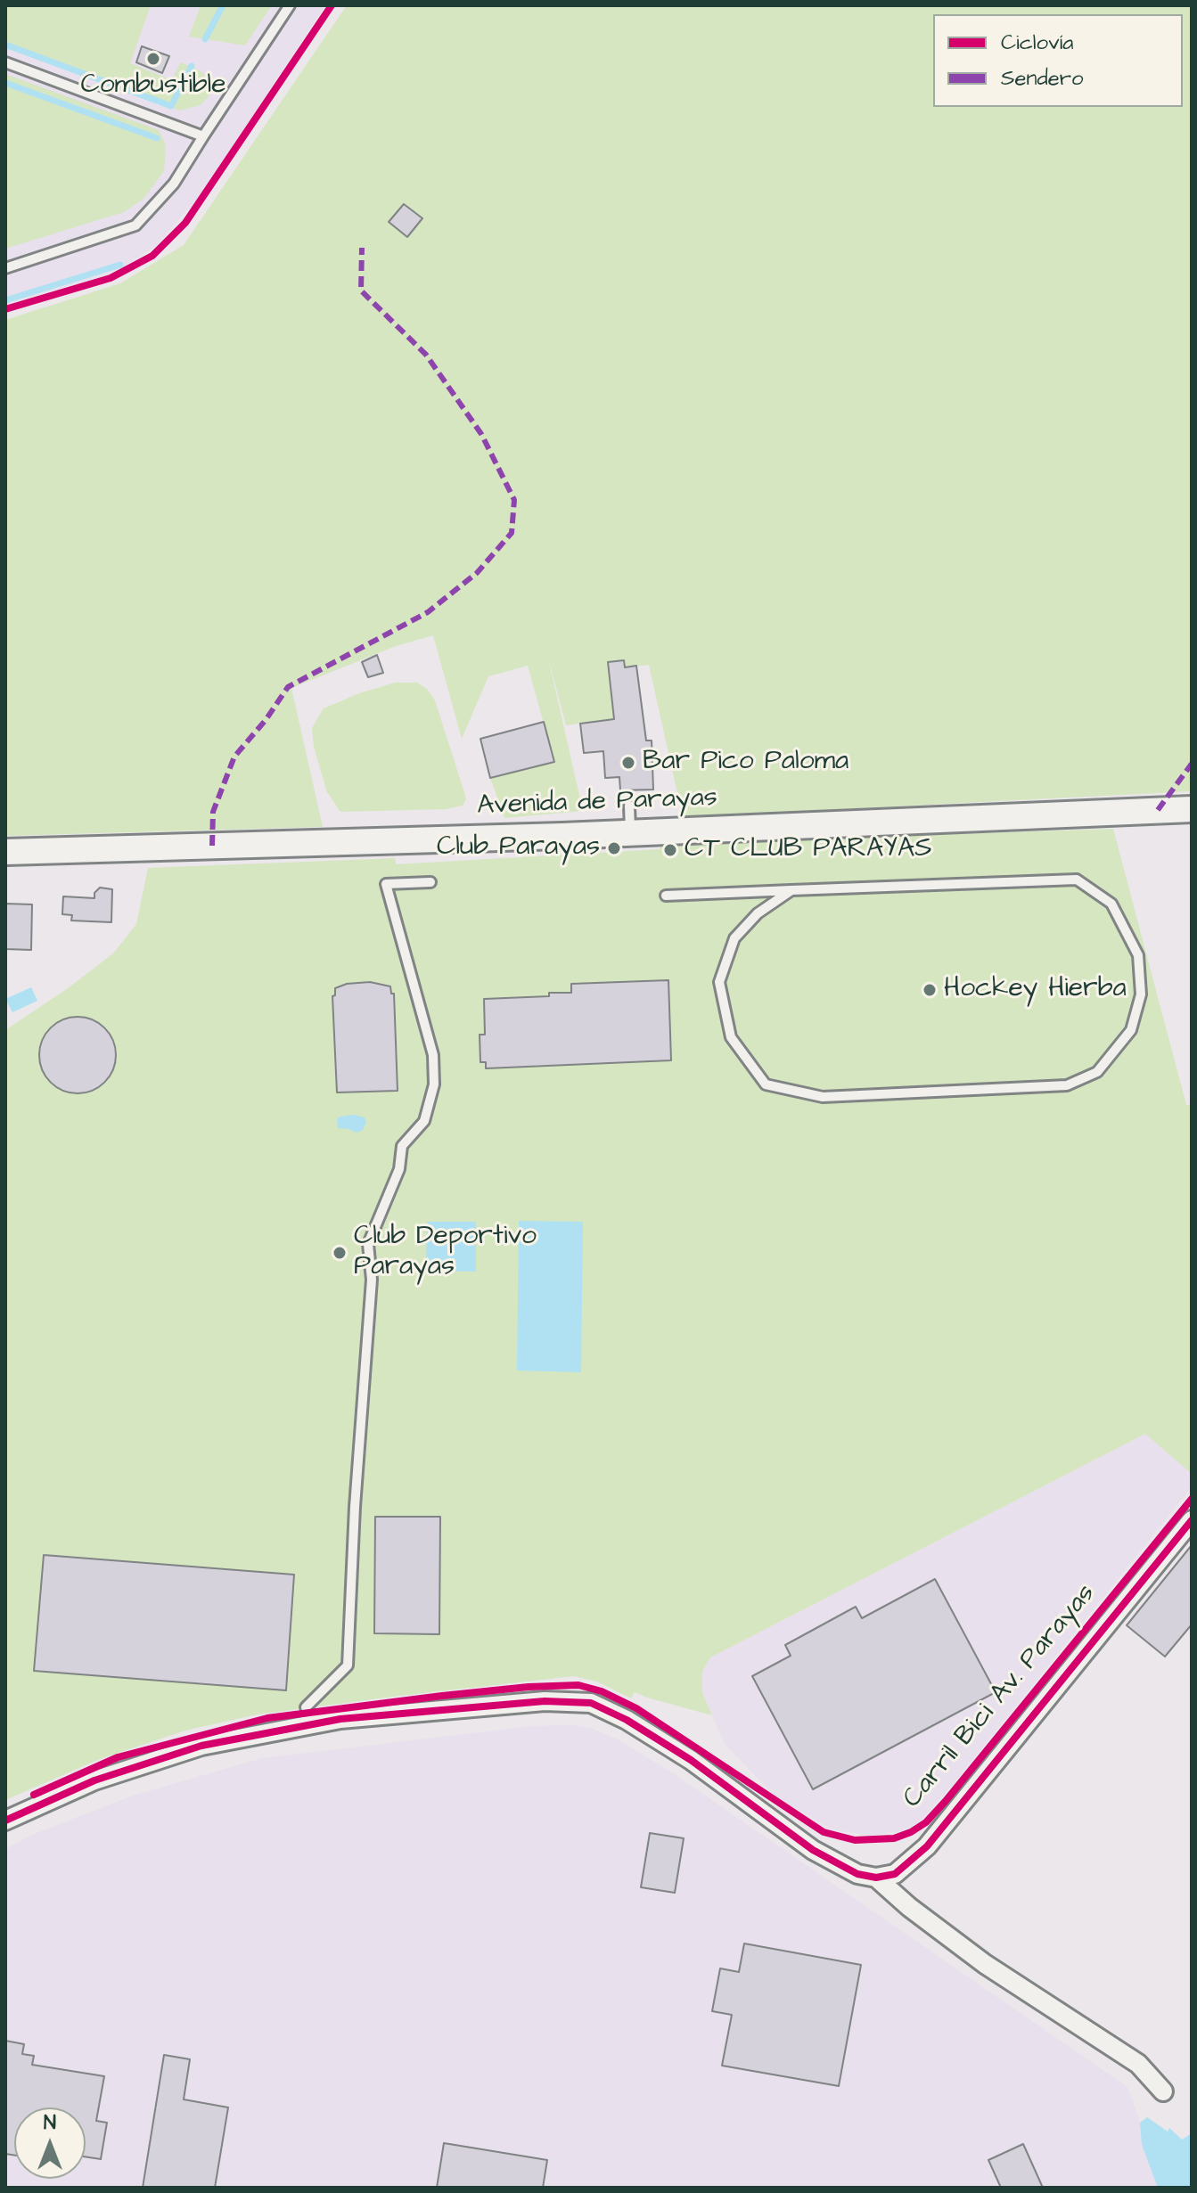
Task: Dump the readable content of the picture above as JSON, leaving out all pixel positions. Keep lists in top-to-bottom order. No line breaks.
{"streets":{"street":["Avenida de Parayas"],"cycle path":["Carril Bici Av. Parayas"]},"places":["Combustible","Bar Pico Paloma","Club Parayas","CT CLUB PARAYAS","Hockey Hierba","Club Deportivo Parayas"],"legend":["Ciclovía","Sendero"],"north":"top"}
